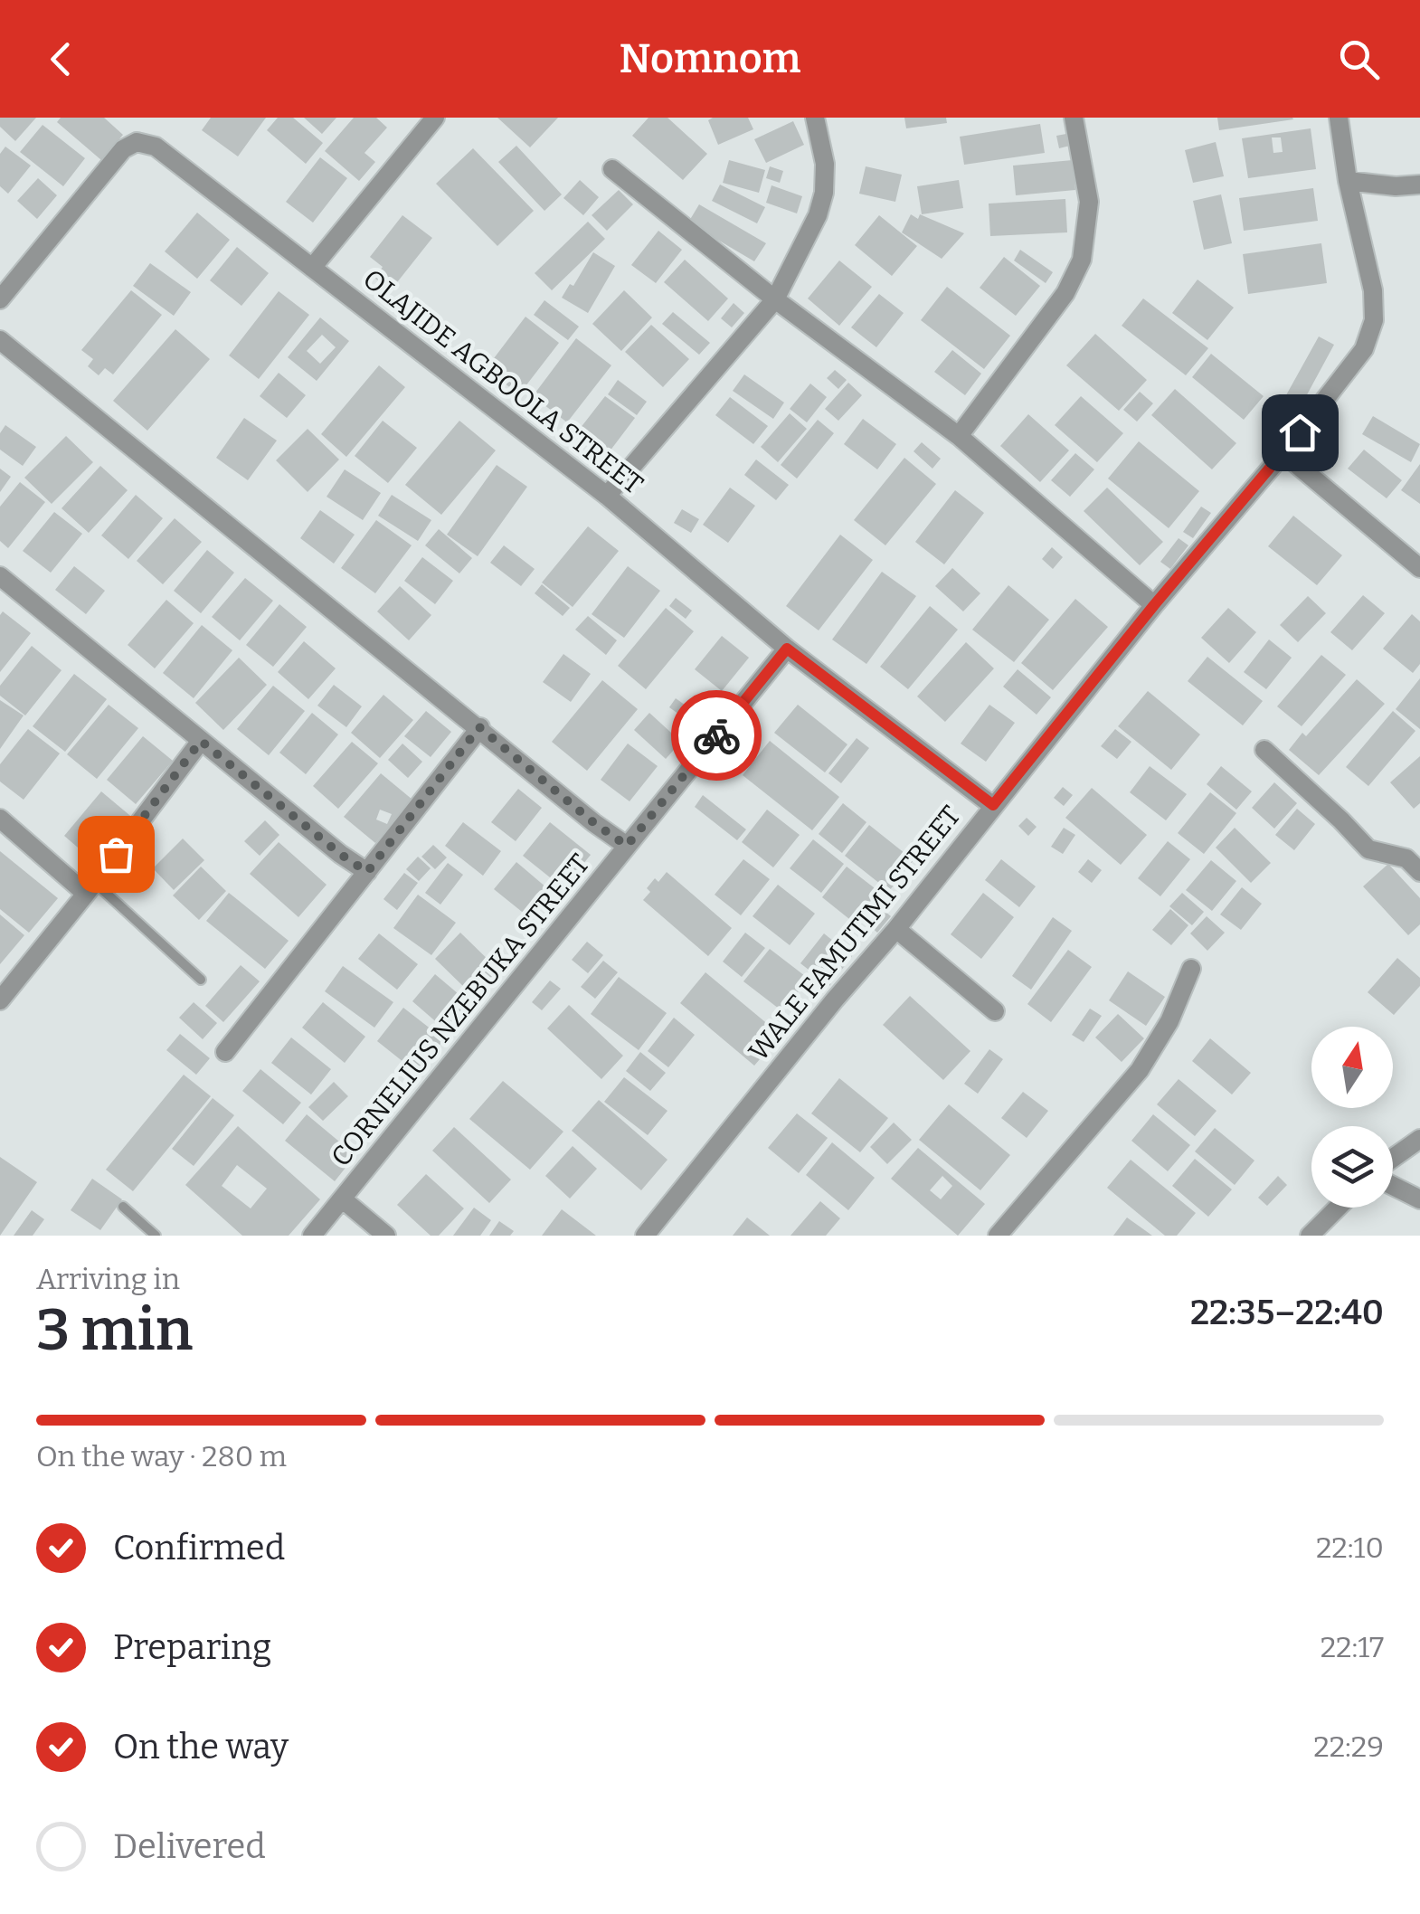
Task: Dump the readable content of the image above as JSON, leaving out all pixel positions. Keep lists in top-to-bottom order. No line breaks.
{"streets":{"street":["OLAJIDE AGBOOLA STREET","WALE FAMUTIMI STREET","CORNELIUS NZEBUKA STREET"]},"crossings":[["OLAJIDE AGBOOLA STREET","WALE FAMUTIMI STREET"],["OLAJIDE AGBOOLA STREET","CORNELIUS NZEBUKA STREET"]],"north":"top","page":{"header":"Nomnom","heading":["3 min","Arriving in","22:35–22:40"],"bar":"On the way · 280 m","list":[["Confirmed","22:10"],["Preparing","22:17"],["On the way","22:29"],"Delivered"]}}
